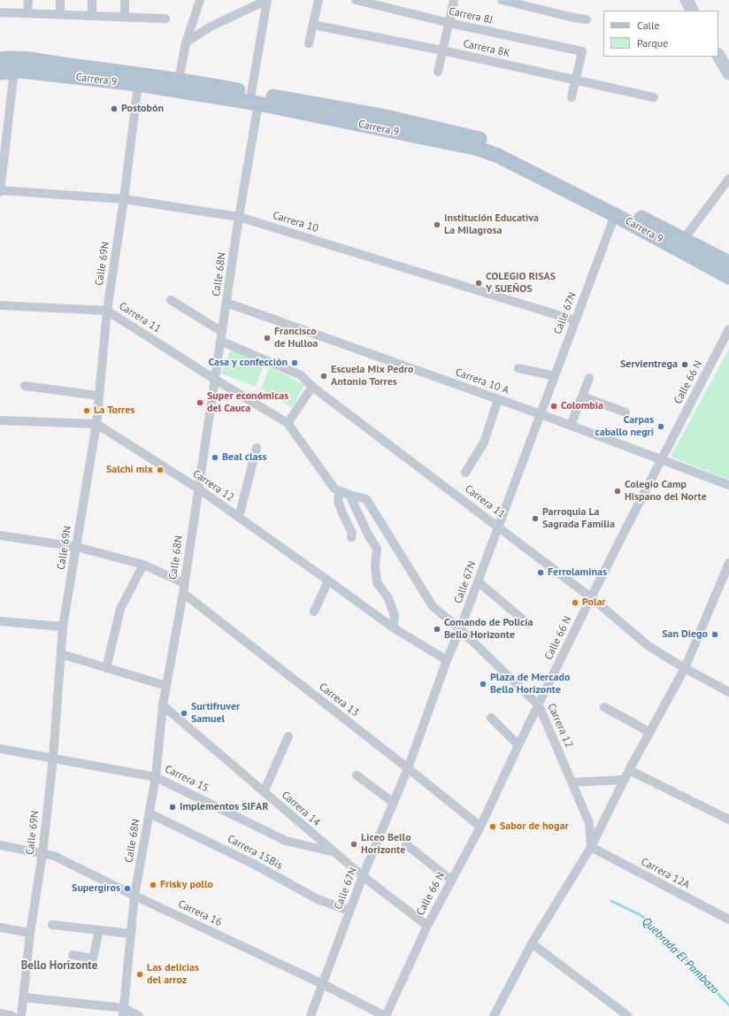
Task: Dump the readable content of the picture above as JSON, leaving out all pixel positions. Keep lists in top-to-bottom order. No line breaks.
{"streets":{"main road":["Carrera 9"],"street":["Carrera 8J","Carrera 8K","Carrera 10","Calle 69N","Calle 68N","Calle 67N","Carrera 11","Carrera 10 A","Calle 66 N","Carrera 12","Carrera 13","Carrera 15","Carrera 14","Carrera 15Bis","Carrera 12A","Carrera 16"]},"crossings":[["Carrera 8J","Carrera 8K"],["Carrera 9","Calle 69N"],["Carrera 9","Calle 68N"],["Carrera 9","Calle 67N"],["Carrera 10","Calle 69N"],["Carrera 10","Calle 68N"],["Carrera 10","Calle 67N"],["Calle 69N","Carrera 11"],["Calle 69N","Carrera 12"],["Calle 69N","Carrera 15"],["Calle 69N","Carrera 16"],["Calle 68N","Carrera 11"],["Calle 68N","Carrera 10 A"],["Calle 68N","Carrera 12"],["Calle 68N","Carrera 13"],["Calle 68N","Carrera 15"],["Calle 68N","Carrera 14"],["Calle 68N","Carrera 15Bis"],["Calle 68N","Carrera 16"],["Calle 67N","Carrera 11"],["Calle 67N","Carrera 10 A"],["Calle 67N","Carrera 12"],["Calle 67N","Carrera 13"],["Calle 67N","Carrera 14"],["Calle 67N","Carrera 15Bis"],["Calle 67N","Carrera 16"],["Carrera 11","Calle 66 N"],["Carrera 11","Carrera 12"],["Carrera 10 A","Calle 66 N"],["Calle 66 N","Carrera 12"],["Calle 66 N","Carrera 13"],["Calle 66 N","Carrera 14"],["Calle 66 N","Carrera 16"],["Carrera 12","Carrera 12A"],["Carrera 15","Carrera 14"]],"districts":["Bello Horizonte"],"water":["Quebrada El Pambazo"],"places":["Postobón","Institución Educativa La Milagrosa","COLEGIO RISAS Y SUEÑOS","Francisco de Hulloa","Casa y confección","Servientrega","Escuela Mix Pedro Antonio Torres","Super económicas del Cauca","Colombia","La Torres","Carpas caballo negri","Beal class","Salchi mix","Colegio Camp Hispano del Norte","Parroquia La Sagrada Familia","Ferrolaminas","Polar","Comando de Policia Bello Horizonte","San Diego","Plaza de Mercado Bello Horizonte","Surtifruver Samuel","Implementos SIFAR","Sabor de hogar","Liceo Bello Horizonte","Frisky pollo","Supergiros","Las delicias del arroz"],"legend":["Calle","Parque"]}
